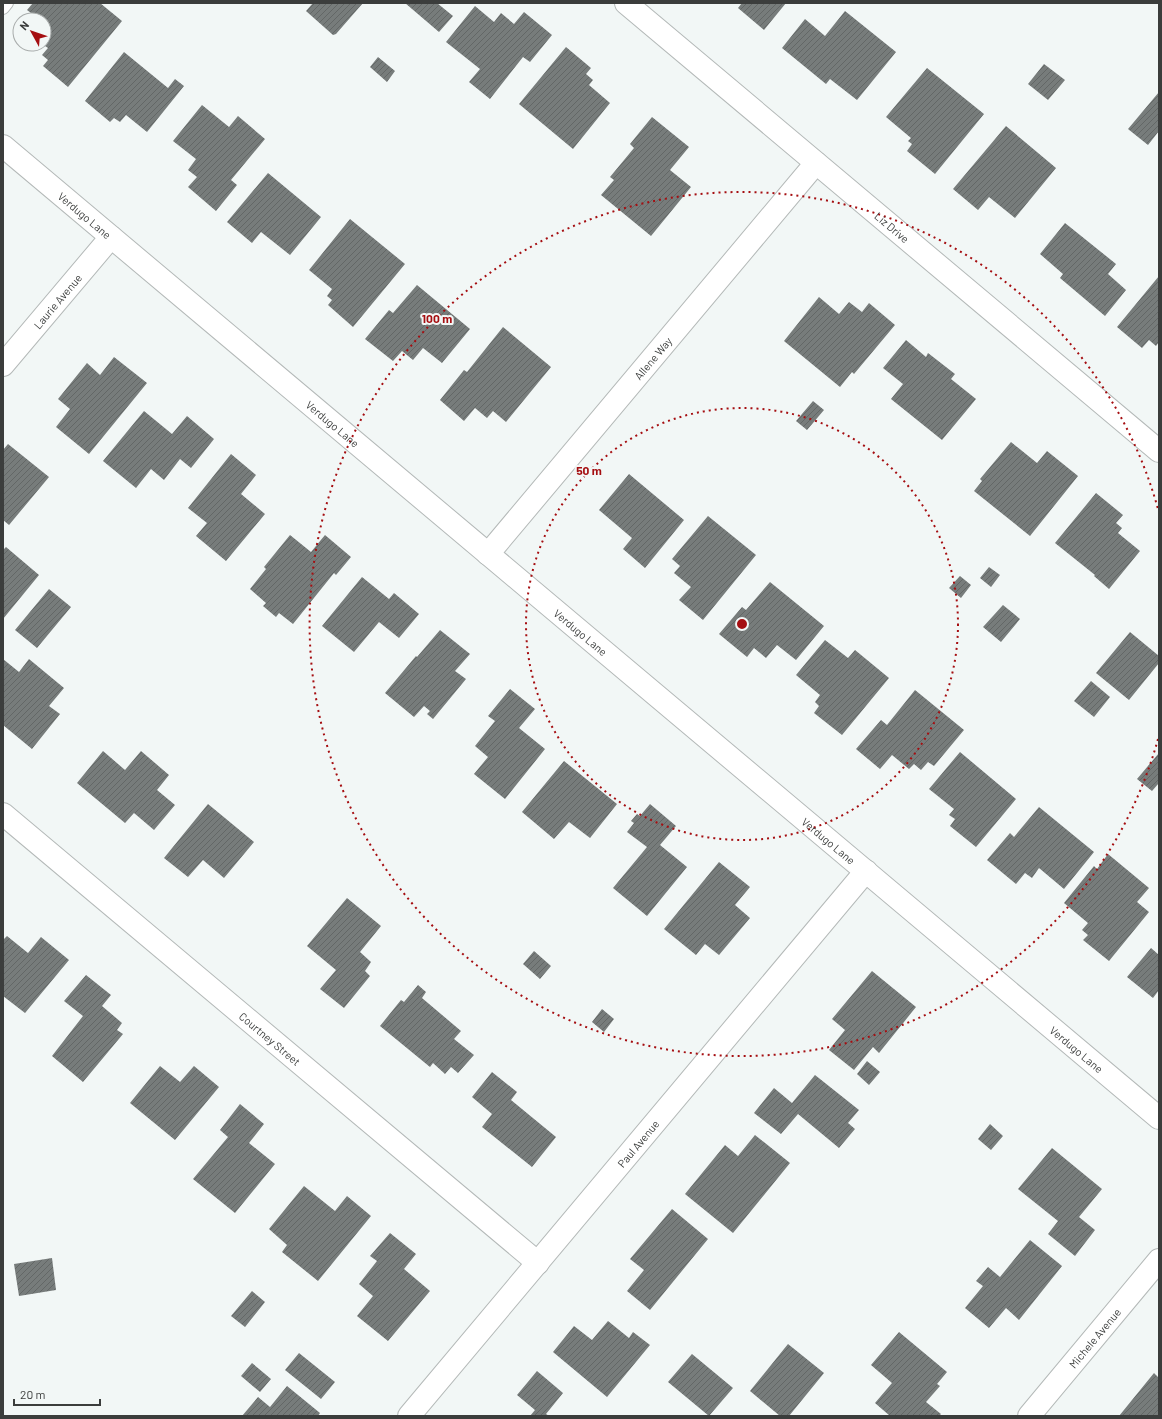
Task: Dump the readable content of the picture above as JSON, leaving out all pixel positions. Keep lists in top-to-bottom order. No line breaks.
{"streets":{"street":["Verdugo Lane","Liz Drive","Laurie Avenue","Allene Way","Courtney Street","Paul Avenue","Michele Avenue"]},"crossings":[["Verdugo Lane","Laurie Avenue"],["Verdugo Lane","Allene Way"],["Verdugo Lane","Paul Avenue"],["Liz Drive","Allene Way"],["Courtney Street","Paul Avenue"]],"scale_bar":"20 m","north":"top left","rings":["100 m","50 m"]}
